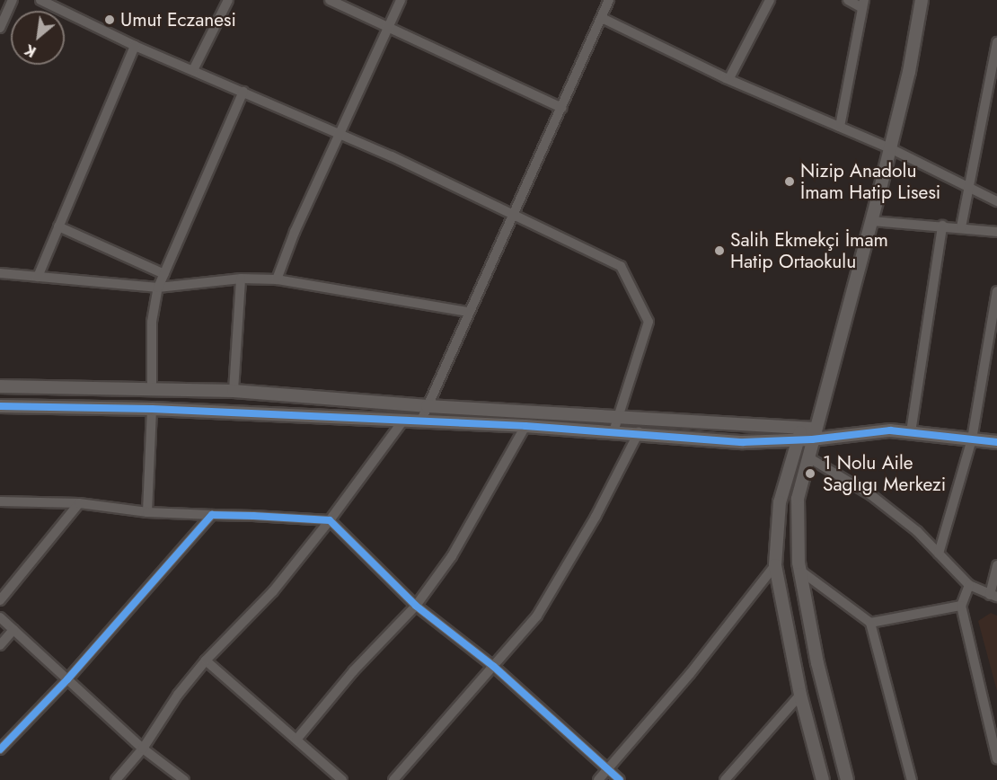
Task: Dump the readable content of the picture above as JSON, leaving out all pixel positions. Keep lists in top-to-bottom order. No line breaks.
{"places":["Umut Eczanesi","Nizip Anadolu İmam Hatip Lisesi","Salih Ekmekçi İmam Hatip Ortaokulu","1 Nolu Aile Saglıgı Merkezi"],"north":"bottom left"}
